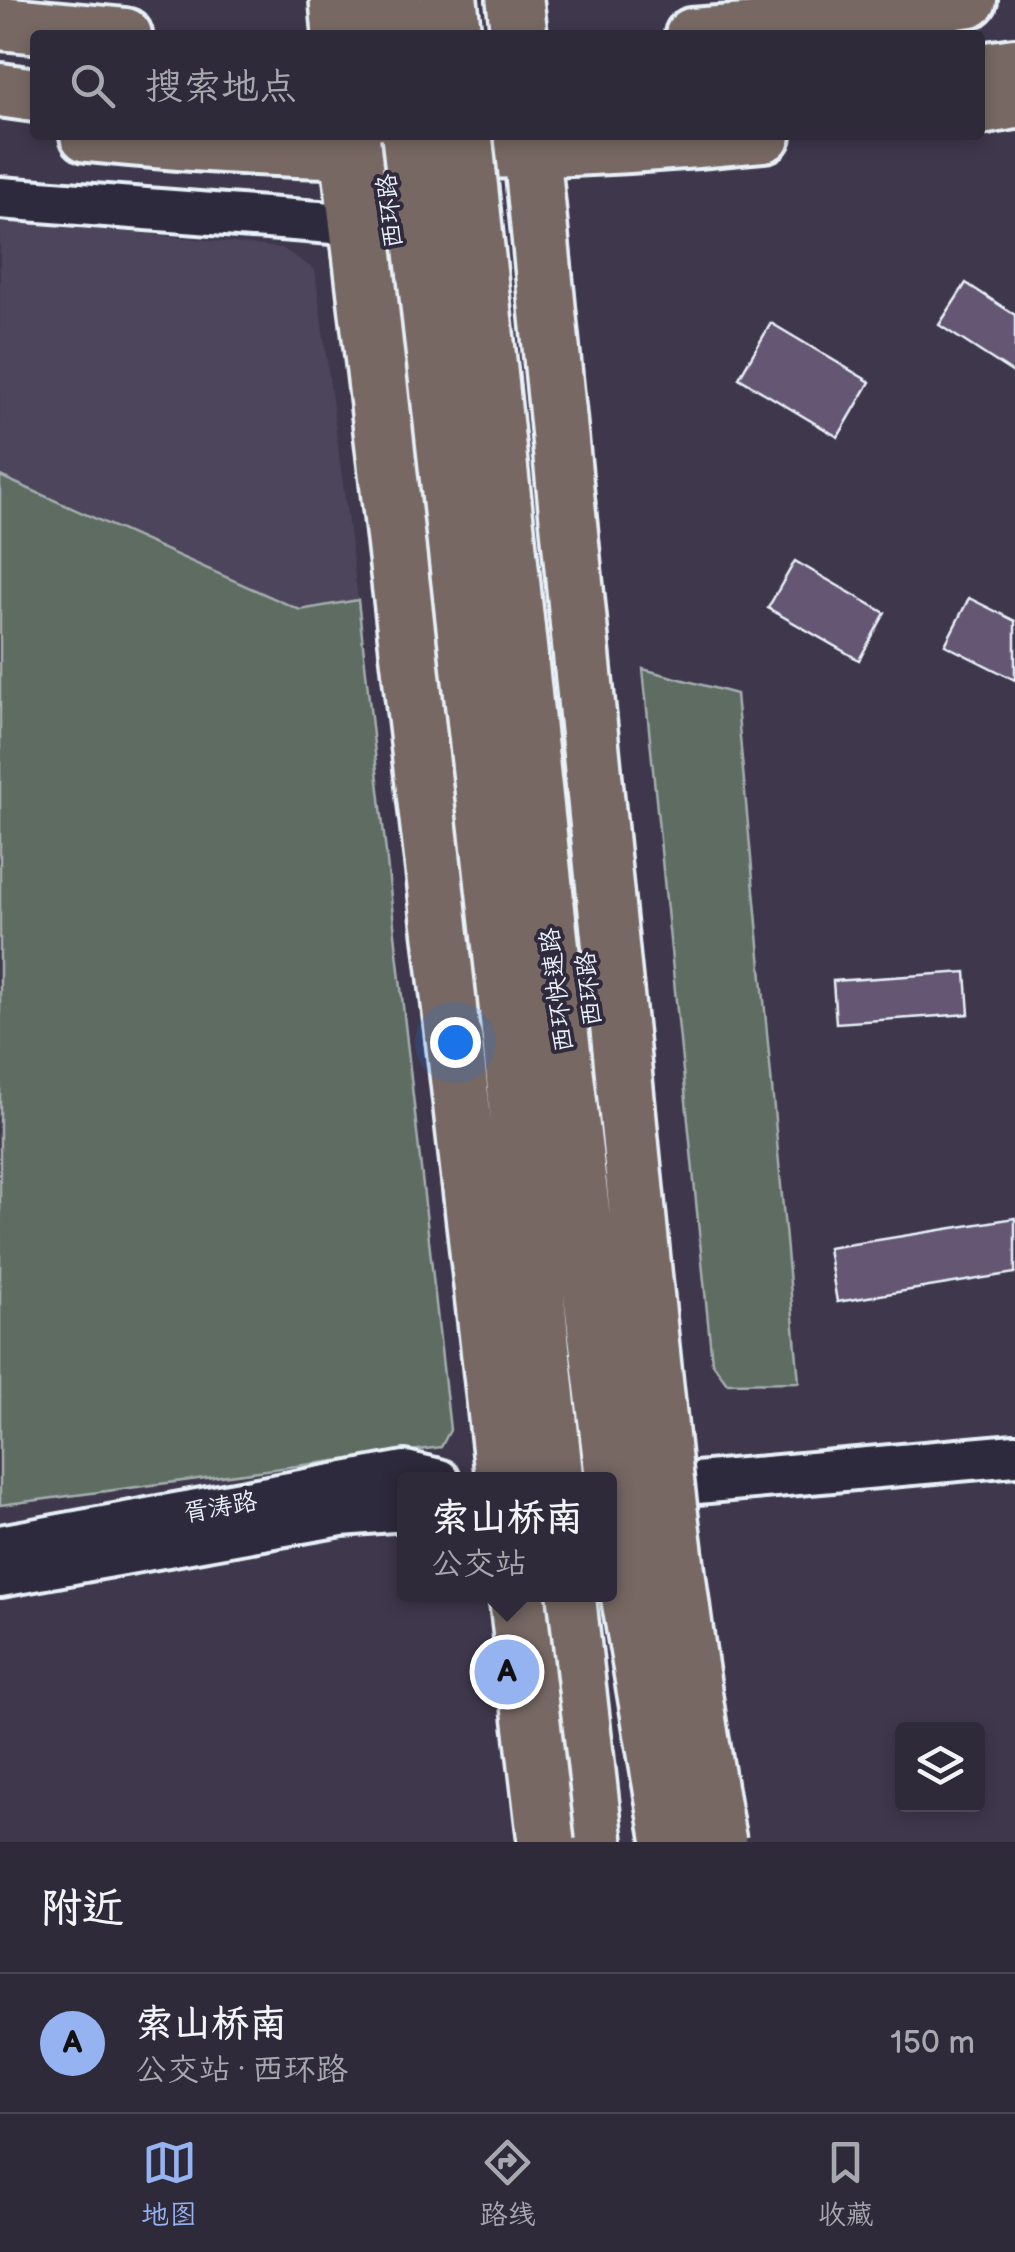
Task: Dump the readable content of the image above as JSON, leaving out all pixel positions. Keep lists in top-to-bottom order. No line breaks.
{"streets":{"highway":["西环快速路"],"main road":["西环路"],"street":["胥涛路"]},"crossings":[["西环路","西环快速路"]],"page":{"search":"搜索地点","popup":["索山桥南","公交站"],"pins":"A","heading":"附近","list":[{"mark":"A","name":"索山桥南","note":"公交站 · 西环路","value":"150 m"}],"nav":["地图","路线","收藏"]}}
